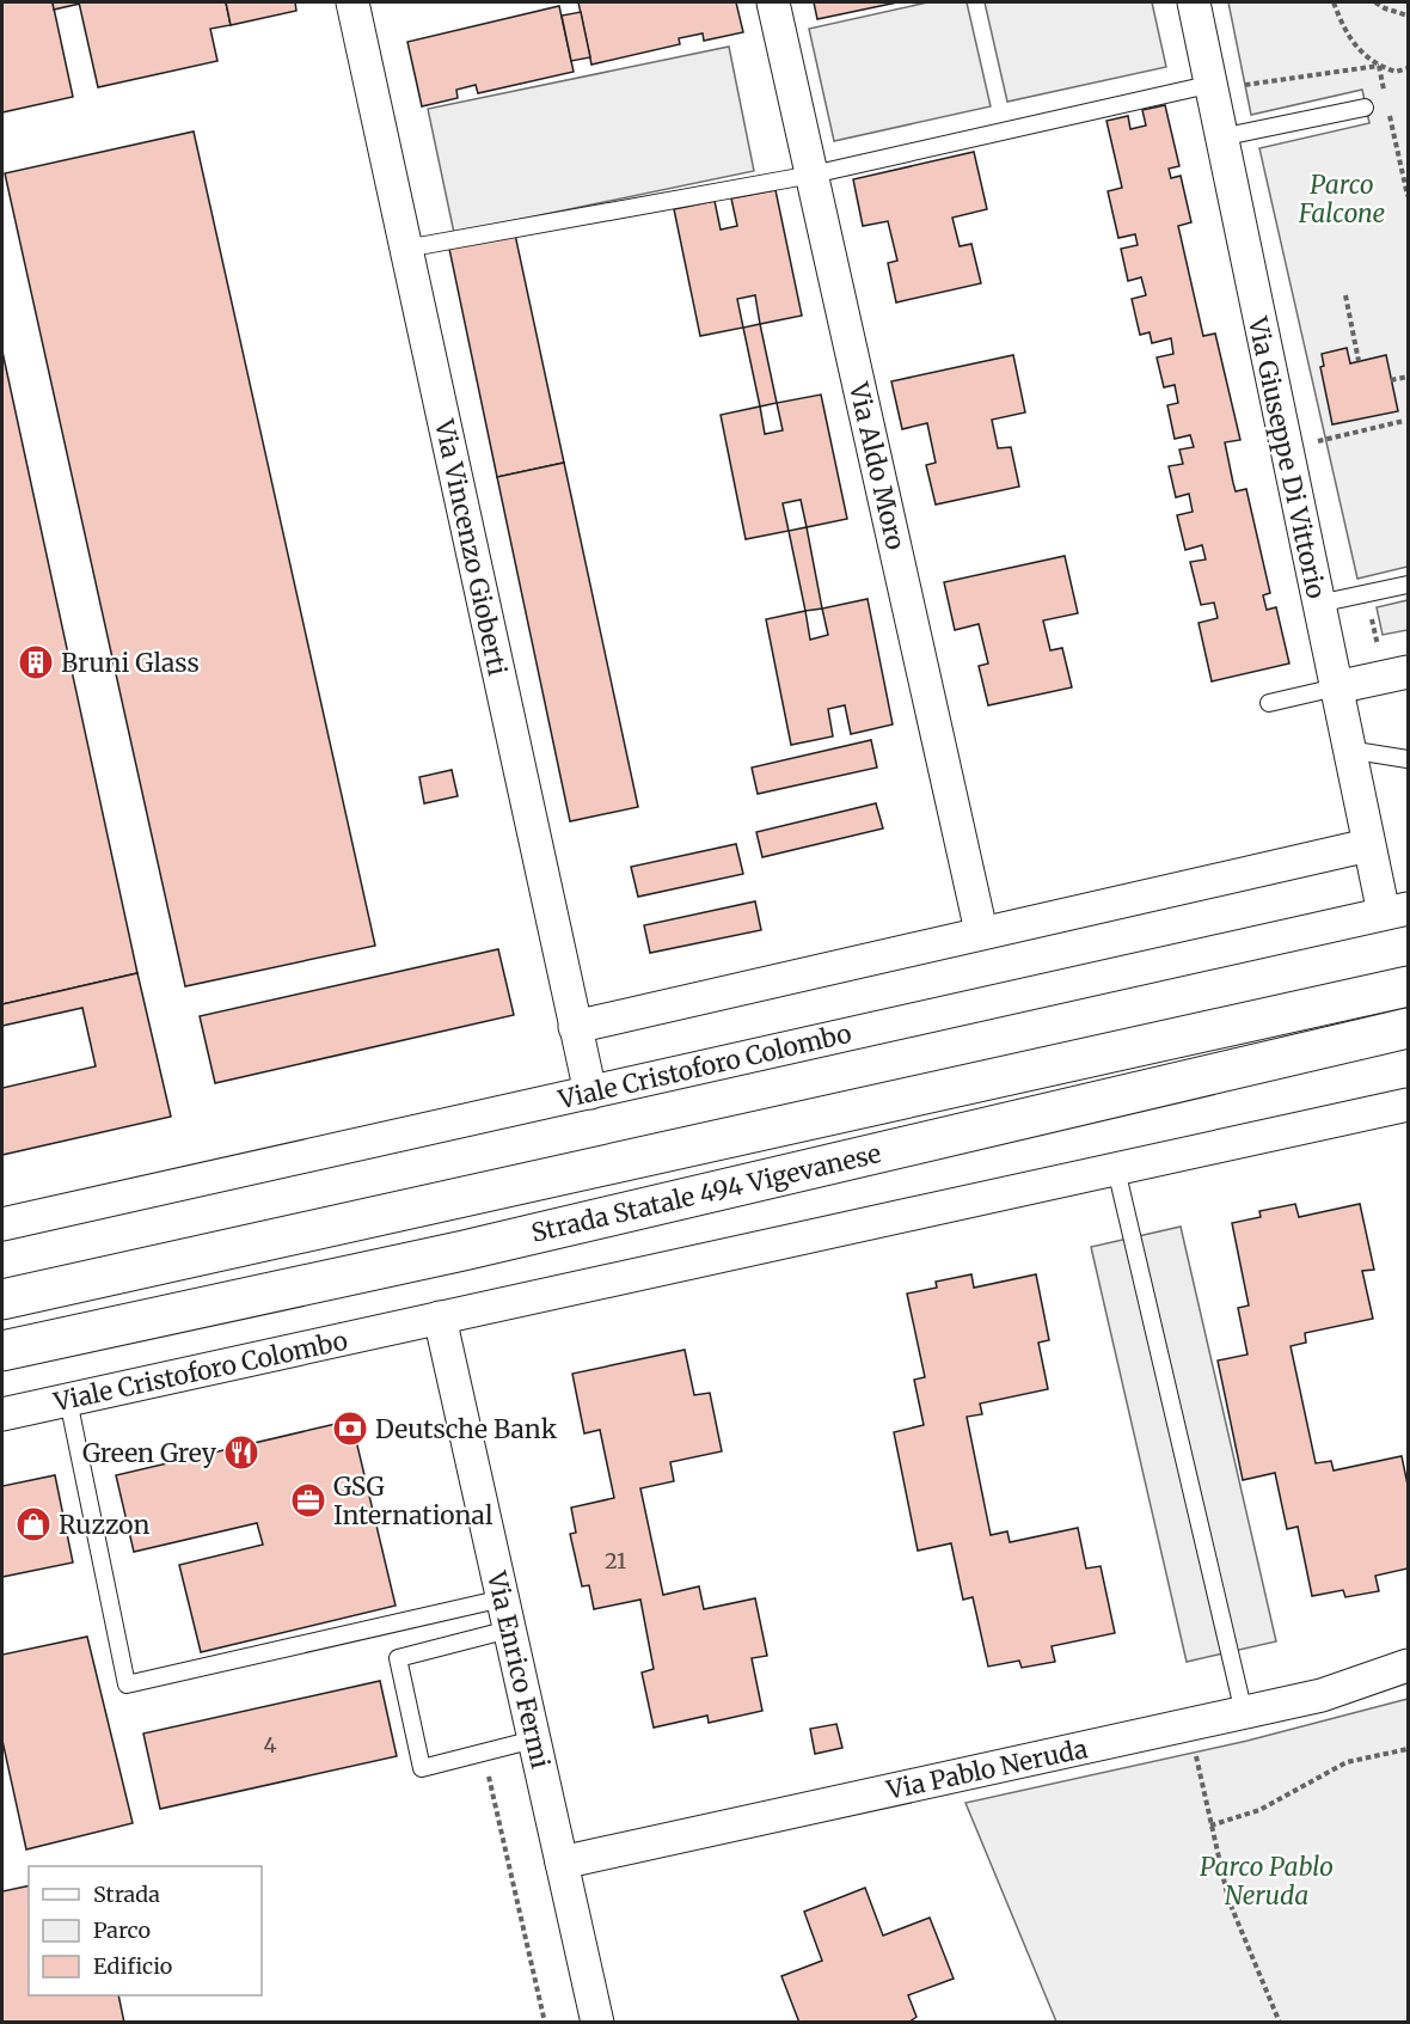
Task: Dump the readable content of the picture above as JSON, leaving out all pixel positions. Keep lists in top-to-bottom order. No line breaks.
{"streets":{"main road":["Strada Statale 494 Vigevanese"],"street":["Via Giuseppe Di Vittorio","Via Aldo Moro","Via Vincenzo Gioberti","Viale Cristoforo Colombo","Via Enrico Fermi","Via Pablo Neruda"]},"crossings":[["Via Giuseppe Di Vittorio","Viale Cristoforo Colombo"],["Via Vincenzo Gioberti","Viale Cristoforo Colombo"],["Viale Cristoforo Colombo","Via Enrico Fermi"],["Via Enrico Fermi","Via Pablo Neruda"]],"parks":["Parco Falcone","Parco Pablo Neruda"],"places":{"building":["Bruni Glass"],"bank":["Deutsche Bank"],"restaurant":["Green Grey"],"office":["GSG International"],"shop":["Ruzzon"]},"house_numbers":["21","4"],"legend":["Strada","Parco","Edificio"]}
